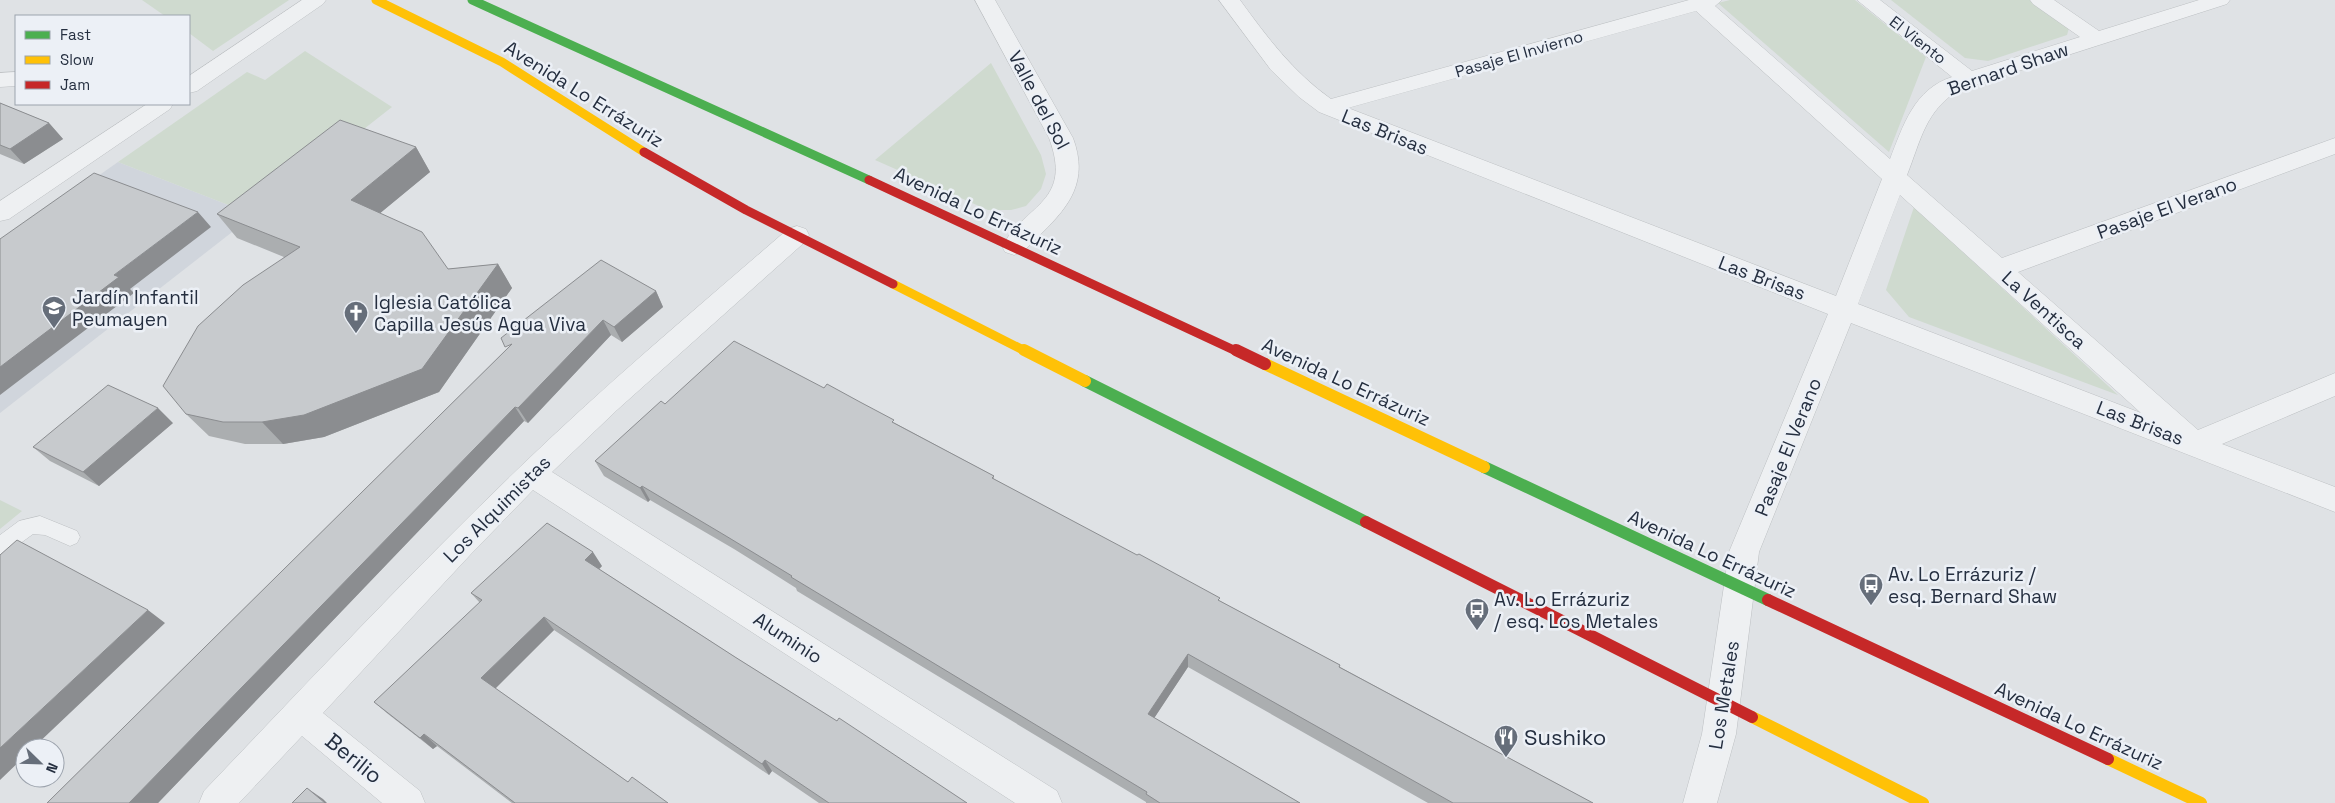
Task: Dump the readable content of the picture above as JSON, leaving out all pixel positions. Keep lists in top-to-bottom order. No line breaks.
{"streets":{"main road":["Avenida Lo Errázuriz"],"street":["El Viento","Pasaje El Invierno","Bernard Shaw","Valle del Sol","Las Brisas","Pasaje El Verano","La Ventisca","Los Alquimistas","Aluminio","Los Metales","Berilio"]},"crossings":[["El Viento","Bernard Shaw"],["Pasaje El Invierno","Las Brisas"],["Pasaje El Invierno","La Ventisca"],["Bernard Shaw","Las Brisas"],["Bernard Shaw","Pasaje El Verano"],["Bernard Shaw","La Ventisca"],["Avenida Lo Errázuriz","Valle del Sol"],["Avenida Lo Errázuriz","Pasaje El Verano"],["Avenida Lo Errázuriz","Los Alquimistas"],["Avenida Lo Errázuriz","Los Metales"],["Las Brisas","Pasaje El Verano"],["Las Brisas","La Ventisca"],["Pasaje El Verano","La Ventisca"],["Pasaje El Verano","Los Metales"],["Los Alquimistas","Aluminio"],["Los Alquimistas","Berilio"]],"places":{"school or university":["Jardín Infantil Peumayen"],"church":["Iglesia Católica Capilla Jesús Agua Viva"],"bus stop":["Av. Lo Errázuriz / esq. Bernard Shaw","Av. Lo Errázuriz / esq. Los Metales"],"restaurant":["Sushiko"]},"legend":["Fast","Slow","Jam"],"north":"bottom right"}
